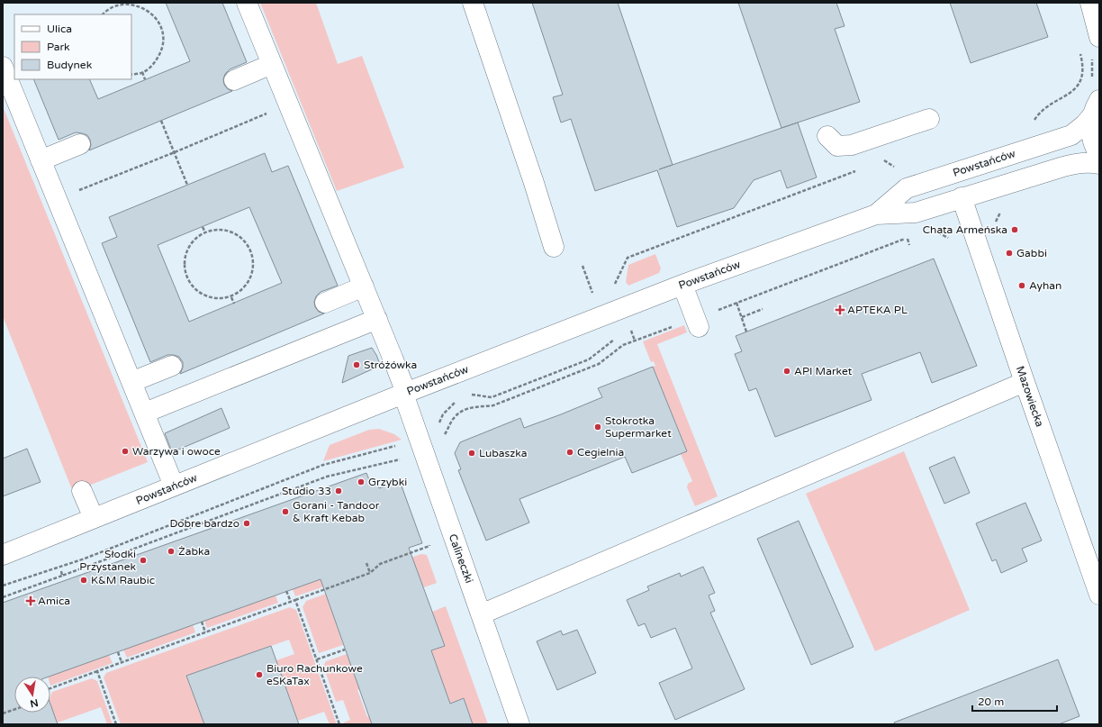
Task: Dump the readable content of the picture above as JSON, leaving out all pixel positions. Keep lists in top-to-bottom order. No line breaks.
{"streets":{"street":["Powstańców","Mazowiecka","Calineczki"]},"crossings":[["Powstańców","Mazowiecka"],["Powstańców","Calineczki"]],"places":{"other":["Chata Armeńska","Gabbi","Ayhan","Stróżówka","API Market","Stokrotka Supermarket","Warzywa i owoce","Cegielnia","Lubaszka","Grzybki","Studio 33","Gorani - Tandoor & Kraft Kebab","Dobre bardzo","Żabka","Słodki Przystanek","K&M Raubic","Biuro Rachunkowe eSKaTax"],"health":["APTEKA PL","Amica"]},"legend":["Ulica","Park","Budynek"],"scale_bar":"20 m","north":"bottom"}
